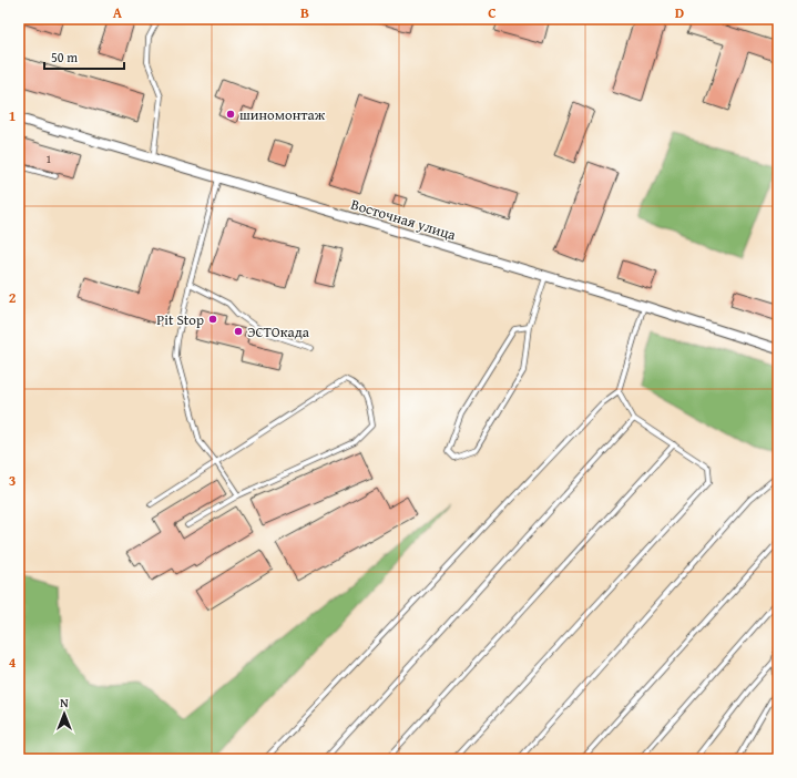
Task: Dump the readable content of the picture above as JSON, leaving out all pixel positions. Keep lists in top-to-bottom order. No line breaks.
{"streets":{"street":["Восточная улица"]},"places":["шиномонтаж","Pit Stop","ЭСТОкада"],"house_numbers":["1"],"scale_bar":"50 m","north":"top","grid":{"columns":["A","B","C","D"],"rows":["1","2","3","4"]}}
